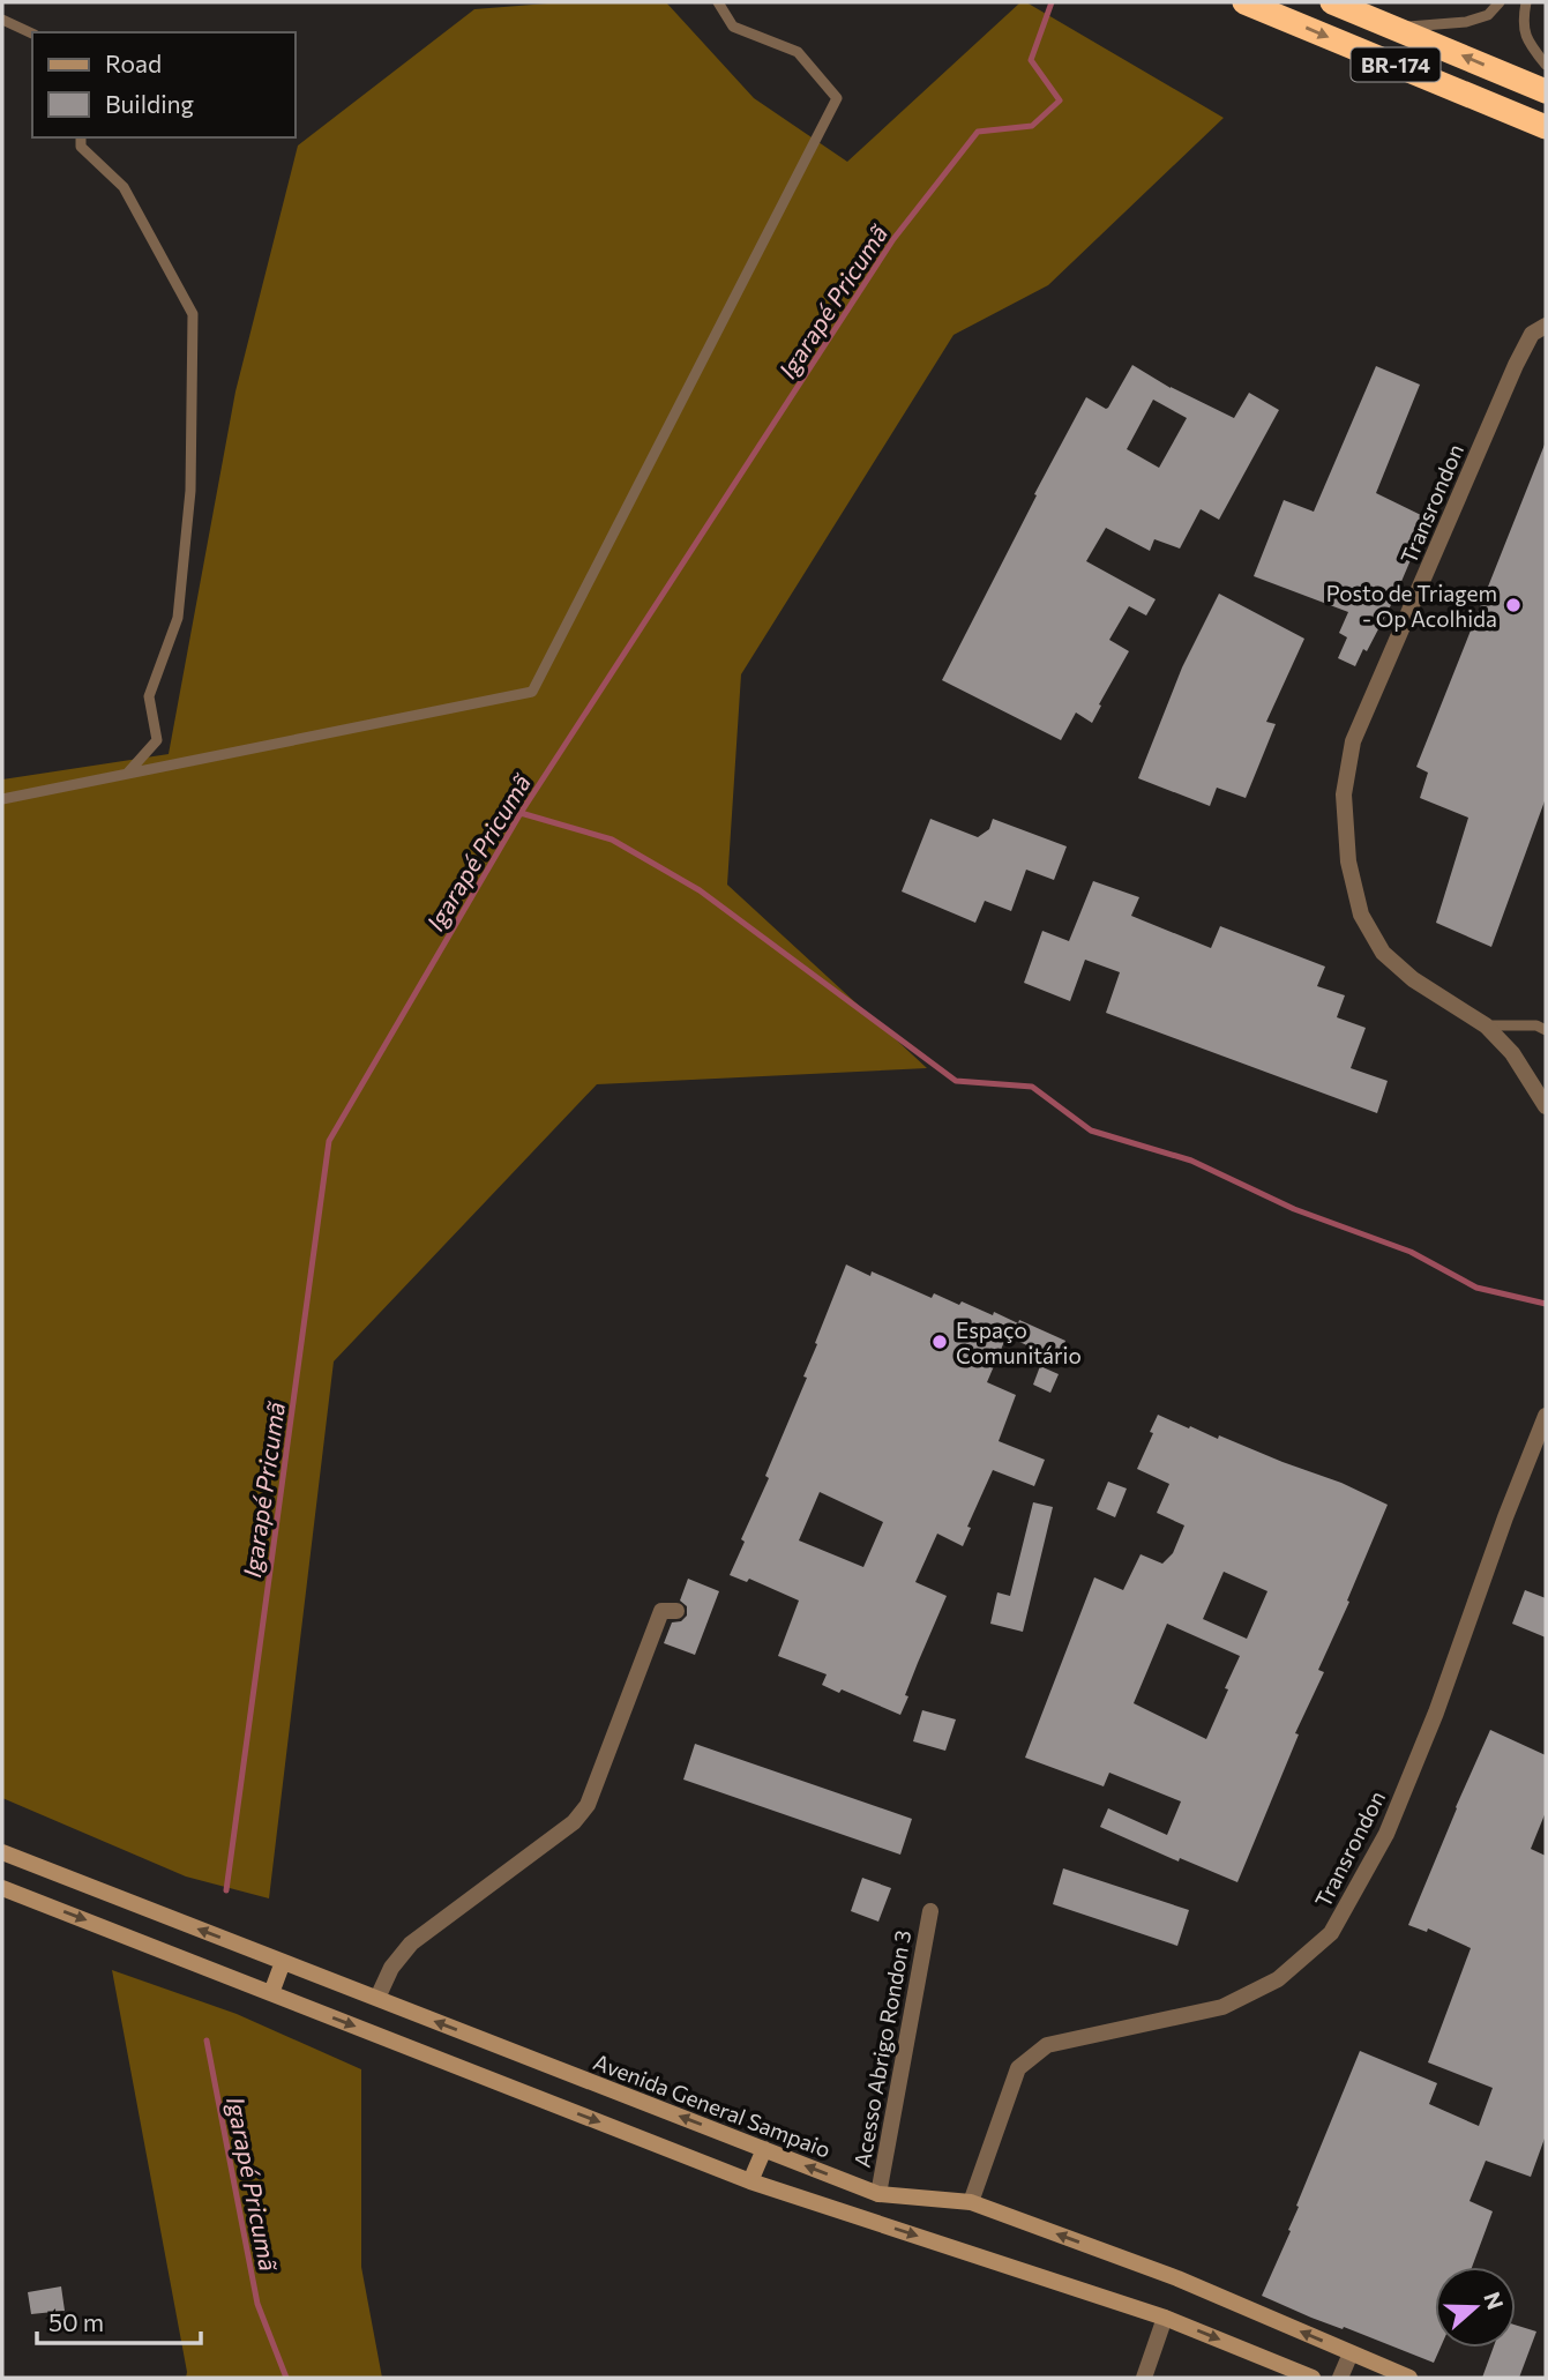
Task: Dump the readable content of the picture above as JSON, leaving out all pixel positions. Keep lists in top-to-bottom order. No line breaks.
{"streets":{"highway":["BR-174"],"street":["Transrondon","Acesso Abrigo Rondon 3","Avenida General Sampaio"]},"crossings":[["Transrondon","Avenida General Sampaio"],["Acesso Abrigo Rondon 3","Avenida General Sampaio"]],"water":["Igarapé Pricumã"],"places":["Posto de Triagem - Op Acolhida","Espaço Comunitário"],"legend":["Road","Building"],"scale_bar":"50 m","north":"right"}
